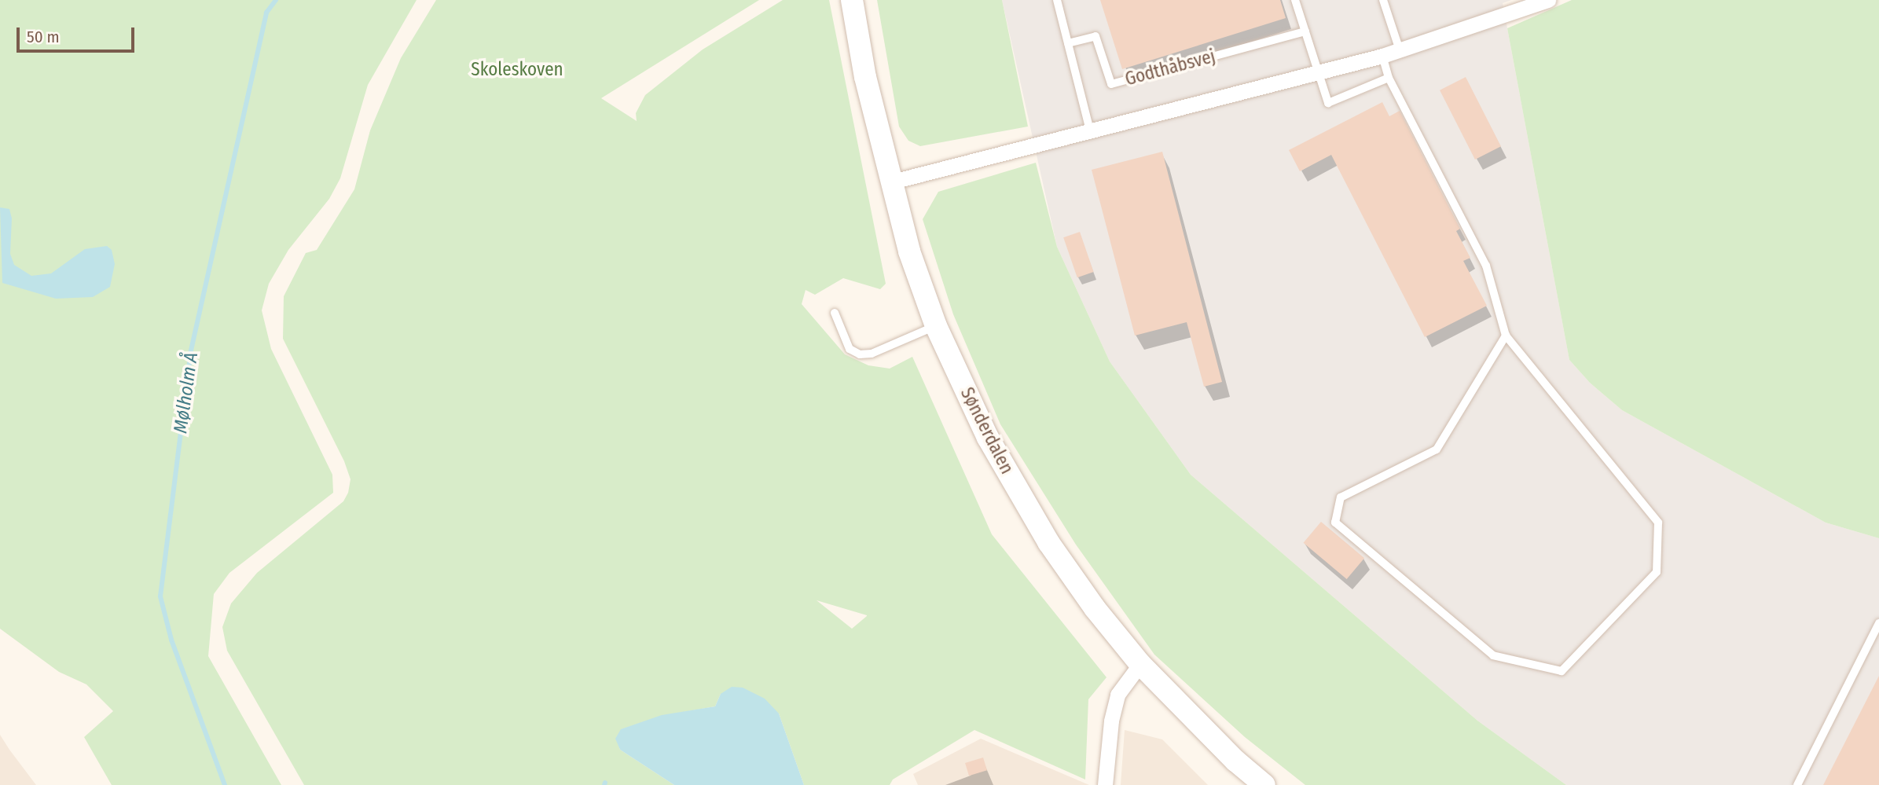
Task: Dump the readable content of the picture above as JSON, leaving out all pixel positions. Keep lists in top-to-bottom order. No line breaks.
{"streets":{"street":["Sønderdalen"],"lane":["Godthåbsvej"]},"water":["Mølholm Å"],"parks":["Skoleskoven"],"scale_bar":"50 m"}
